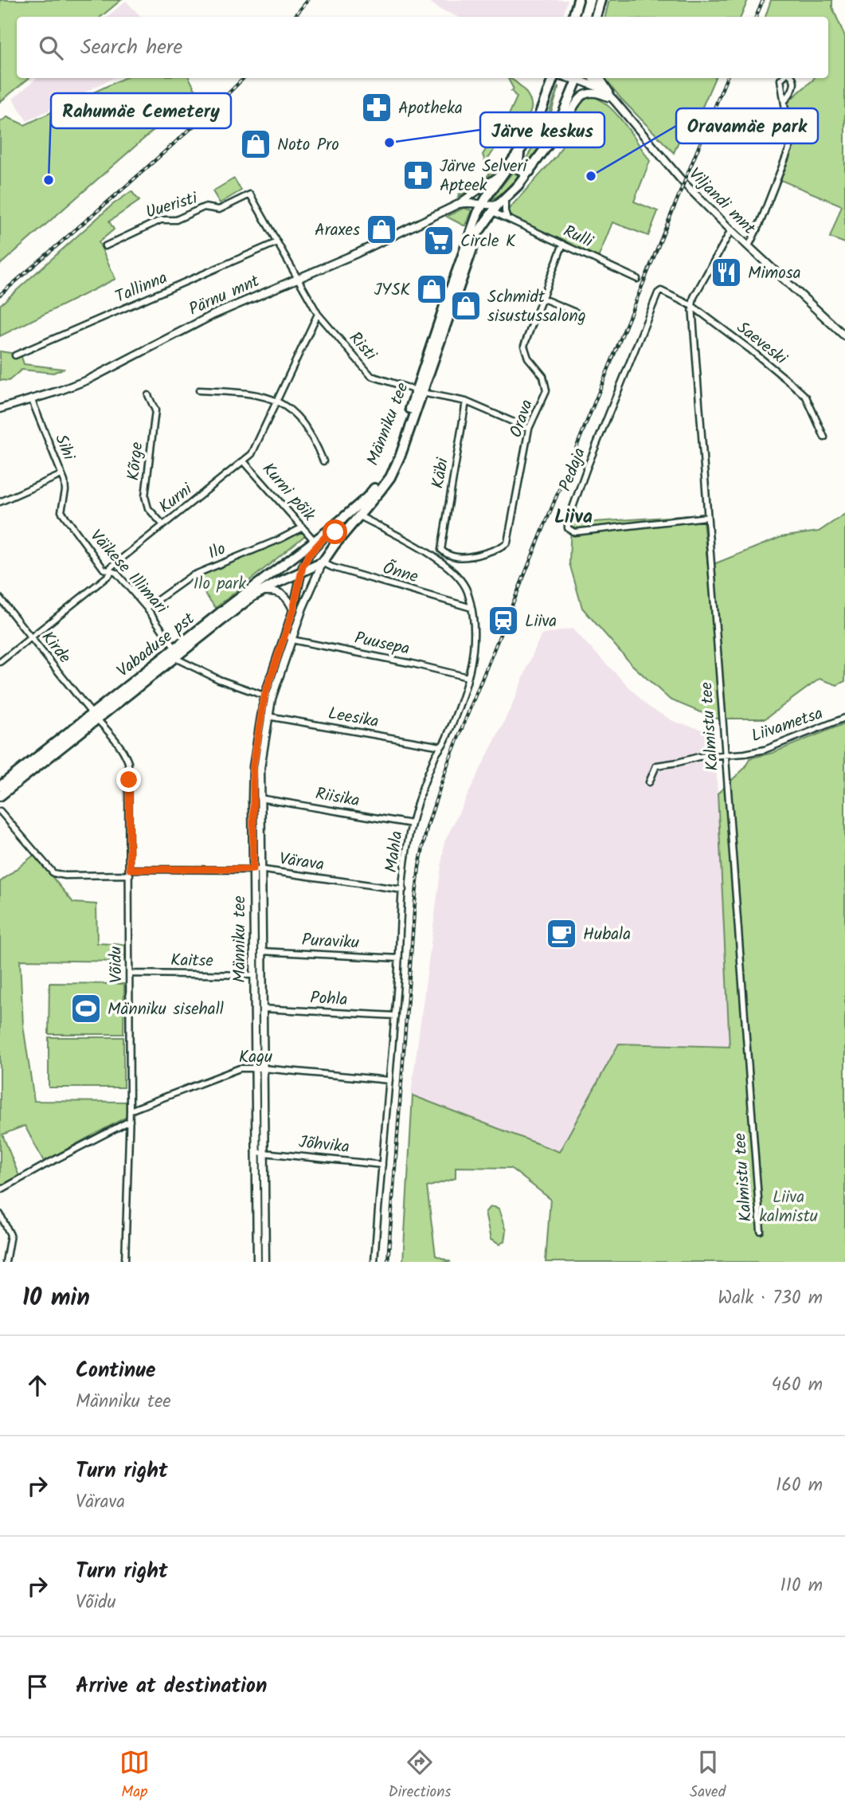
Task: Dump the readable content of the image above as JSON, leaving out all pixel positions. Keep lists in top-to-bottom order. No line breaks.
{"streets":{"highway":["Pärnu mnt","Männiku tee","Vabaduse pst"],"street":["Viljandi mnt","Uueristi","Rulli","Tallinna","Saeveski","Risti","Orava","Sihi","Kõrge","Pedaja","Käbi","Kurni põik","Kurni","Ilo","Väikese Illimari","Õnne","Puusepa","Kirde","Leesika","Liivametsa","Kalmistu tee","Riisika","Mahla","Värava","Puraviku","Kaitse","Võidu","Pohla","Kagu","Jõhvika"]},"crossings":[["Viljandi mnt","Kalmistu tee"],["Uueristi","Tallinna"],["Uueristi","Pärnu mnt"],["Uueristi","Risti"],["Rulli","Pärnu mnt"],["Rulli","Orava"],["Rulli","Männiku tee"],["Pärnu mnt","Risti"],["Pärnu mnt","Männiku tee"],["Pärnu mnt","Sihi"],["Saeveski","Pedaja"],["Saeveski","Kalmistu tee"],["Risti","Orava"],["Risti","Männiku tee"],["Risti","Käbi"],["Risti","Kurni"],["Orava","Käbi"],["Männiku tee","Õnne"],["Männiku tee","Puusepa"],["Männiku tee","Vabaduse pst"],["Männiku tee","Leesika"],["Männiku tee","Riisika"],["Männiku tee","Mahla"],["Männiku tee","Värava"],["Männiku tee","Puraviku"],["Männiku tee","Kaitse"],["Männiku tee","Pohla"],["Männiku tee","Kagu"],["Männiku tee","Jõhvika"],["Sihi","Väikese Illimari"],["Kõrge","Kurni"],["Pedaja","Kalmistu tee"],["Kurni põik","Kurni"],["Kurni põik","Ilo"],["Kurni põik","Vabaduse pst"],["Kurni","Väikese Illimari"],["Kurni","Kirde"],["Ilo","Väikese Illimari"],["Väikese Illimari","Vabaduse pst"],["Õnne","Vabaduse pst"],["Õnne","Mahla"],["Puusepa","Mahla"],["Vabaduse pst","Kirde"],["Vabaduse pst","Võidu"],["Kirde","Võidu"],["Leesika","Mahla"],["Liivametsa","Kalmistu tee"],["Riisika","Mahla"],["Mahla","Värava"],["Mahla","Puraviku"],["Mahla","Pohla"],["Mahla","Kagu"],["Mahla","Jõhvika"],["Värava","Võidu"],["Kaitse","Võidu"],["Võidu","Kagu"]],"districts":["Liiva"],"parks":["Ilo park","Liiva kalmistu"],"places":{"pharmacy":["Apotheka","Järve Selveri Apteek"],"other":["Järve keskus","Oravamäe park","Rahumäe Cemetery"],"shop":["Noto Pro","Araxes","JYSK","Schmidt sisustussalong"],"supermarket":["Circle K"],"restaurant":["Mimosa"],"station":["Liiva"],"cafe":["Hubala"],"sports":["Männiku sisehall"]},"page":{"search":"Search here","heading":["10 min","Walk · 730 m"],"list":[["Continue","Männiku tee","460 m"],["Turn right","Värava","160 m"],["Turn right","Võidu","110 m"],"Arrive at destination"],"nav":["Map","Directions","Saved"]}}
